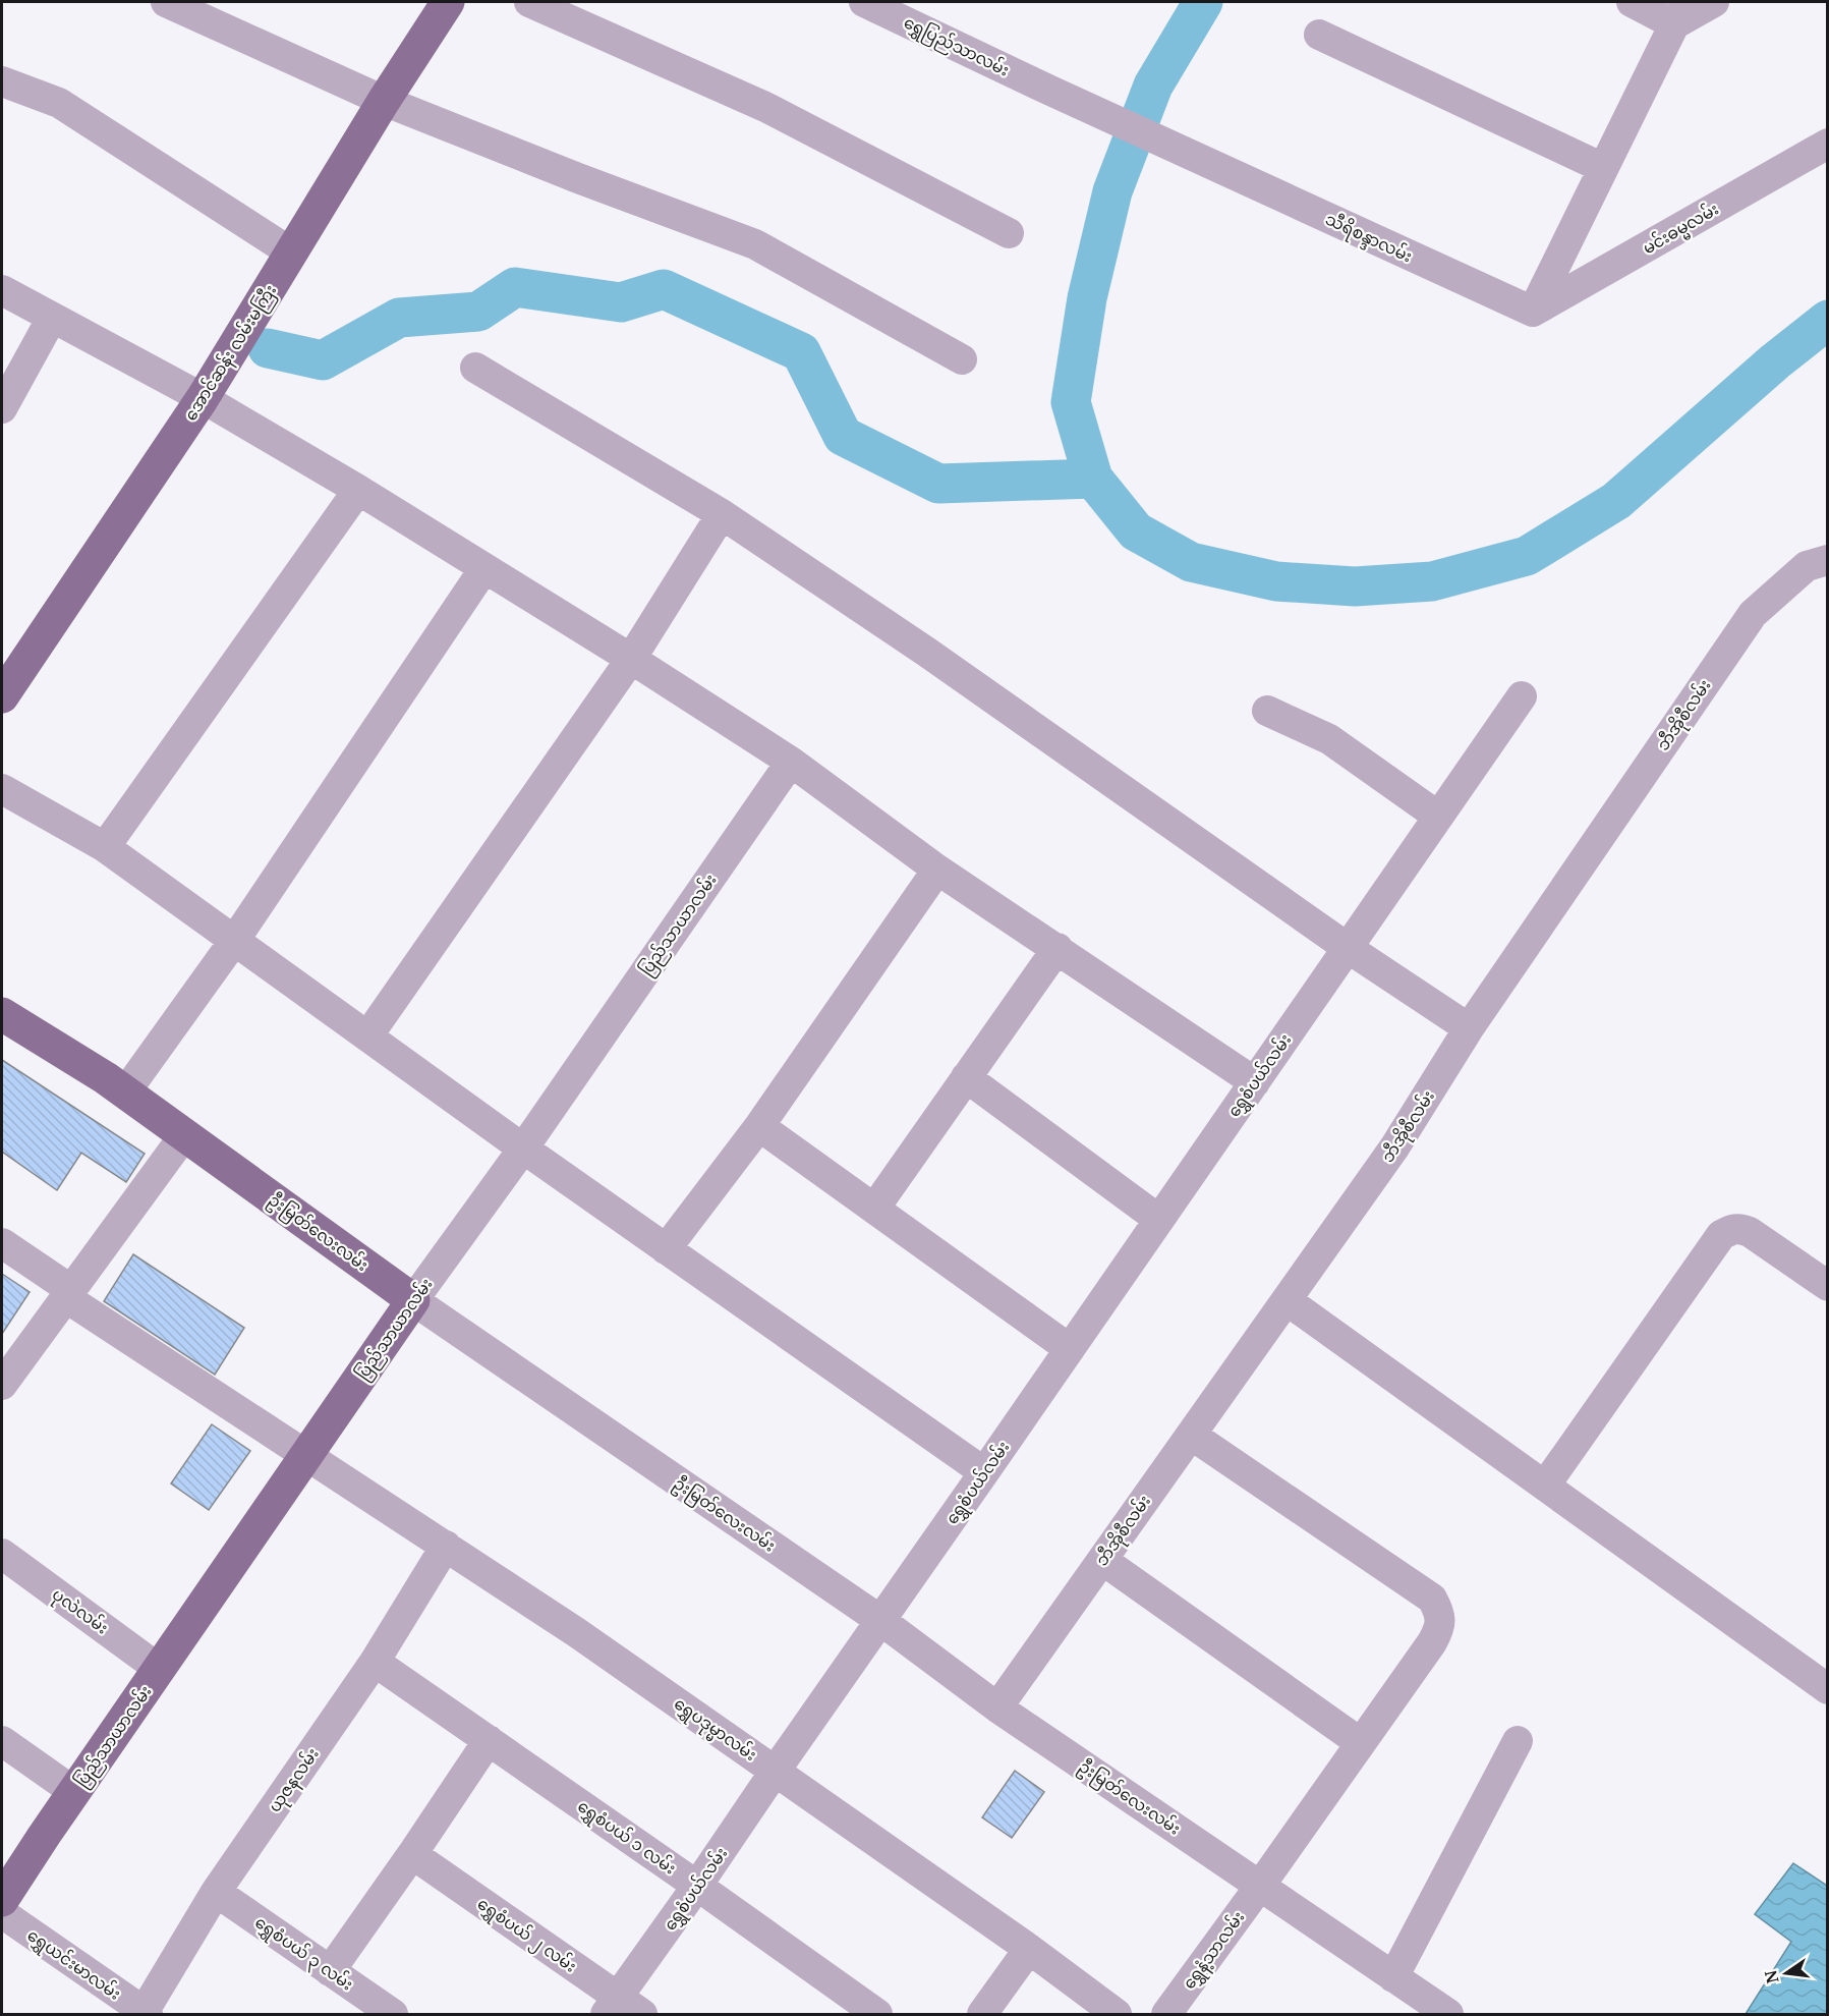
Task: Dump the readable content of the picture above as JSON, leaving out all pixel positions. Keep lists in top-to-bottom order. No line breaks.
{"streets":{"main road":["အောင်ဆန်း လမ်းမကြီး","ပြည်သာယာလမ်း","ဦးမြတ်လေးလမ်း"],"street":["ရွှေပြည်သာလမ်း","မင်းဓမ္မလမ်း","သီရိစန္ဒာလမ်း","ဘီအိုစီလမ်း","ရွှေစံပယ်လမ်း","ပုလဲလမ်း","ရွှေပဒုမ္မာလမ်း","ယုဇနလမ်း","ရွှေစံပယ် ၁ လမ်း","ရွှေစံပယ် ၂ လမ်း","ရွှေနံ့သာလမ်း","ရွှေစံပယ် ၃ လမ်း","ရွှေယင်းမာလမ်း"]},"crossings":[["ရွှေပြည်သာလမ်း","သီရိစန္ဒာလမ်း"],["မင်းဓမ္မလမ်း","သီရိစန္ဒာလမ်း"],["ဘီအိုစီလမ်း","ဦးမြတ်လေးလမ်း"],["ဘီအိုစီလမ်း","ရွှေနံ့သာလမ်း"],["ပြည်သာယာလမ်း","ဦးမြတ်လေးလမ်း"],["ပြည်သာယာလမ်း","ပုလဲလမ်း"],["ပြည်သာယာလမ်း","ရွှေပဒုမ္မာလမ်း"],["ရွှေစံပယ်လမ်း","ဦးမြတ်လေးလမ်း"],["ရွှေစံပယ်လမ်း","ရွှေပဒုမ္မာလမ်း"],["ရွှေစံပယ်လမ်း","ရွှေစံပယ် ၁ လမ်း"],["ရွှေစံပယ်လမ်း","ရွှေစံပယ် ၂ လမ်း"],["ဦးမြတ်လေးလမ်း","ရွှေနံ့သာလမ်း"],["ရွှေပဒုမ္မာလမ်း","ယုဇနလမ်း"],["ယုဇနလမ်း","ရွှေစံပယ် ၁ လမ်း"],["ယုဇနလမ်း","ရွှေစံပယ် ၃ လမ်း"],["ယုဇနလမ်း","ရွှေယင်းမာလမ်း"]],"north":"left"}
